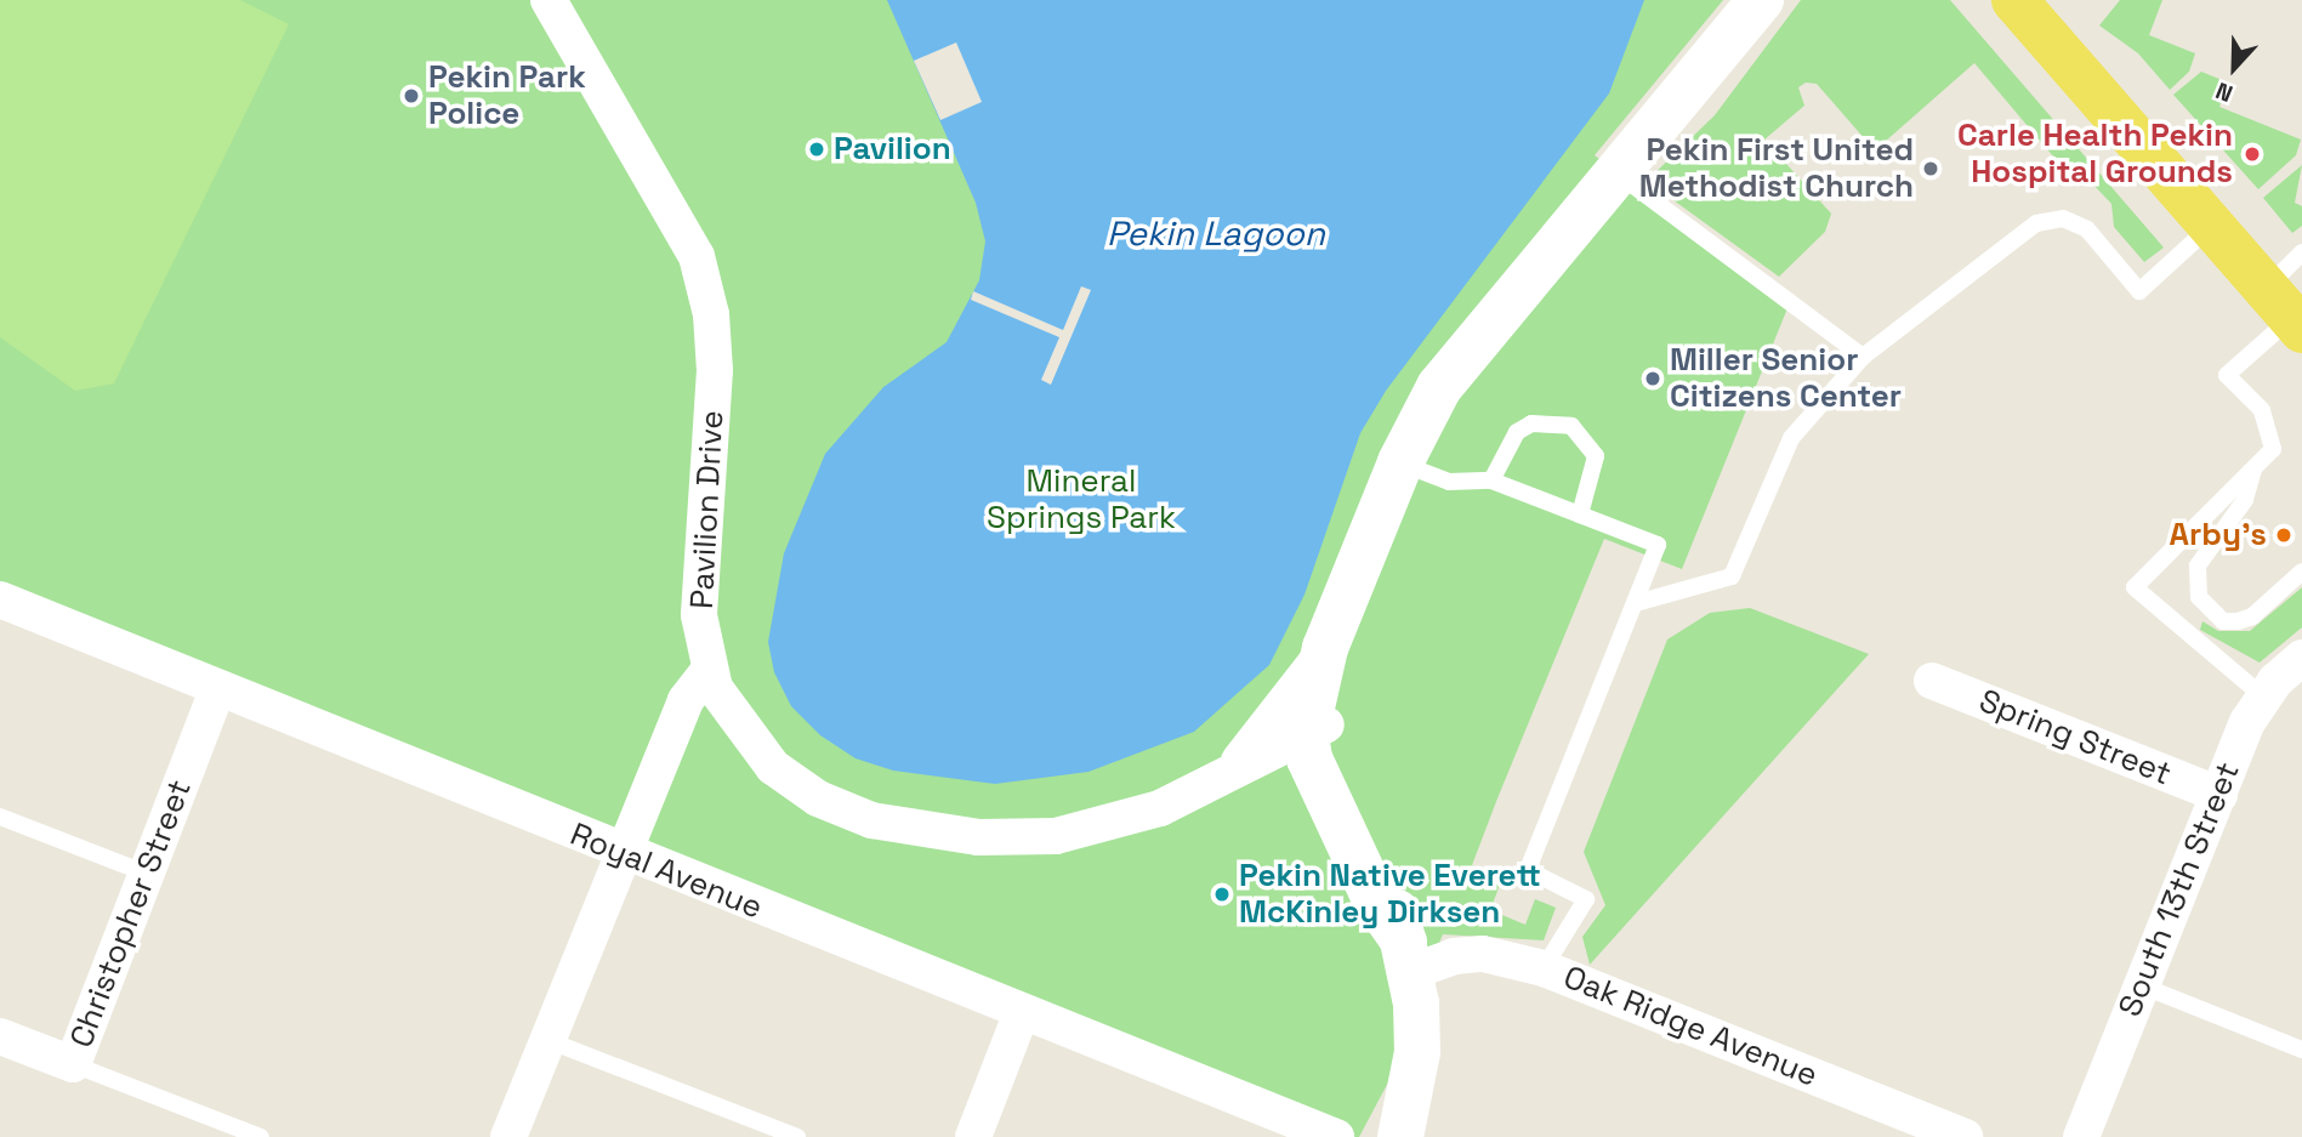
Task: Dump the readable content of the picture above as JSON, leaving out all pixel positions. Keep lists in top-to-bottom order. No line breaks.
{"streets":{"street":["Pavilion Drive","Spring Street","Royal Avenue","South 13th Street","Christopher Street","Oak Ridge Avenue"]},"crossings":[["Spring Street","South 13th Street"],["Royal Avenue","Christopher Street"]],"water":["Pekin Lagoon"],"parks":["Mineral Springs Park"],"places":["Pekin Park Police","Pavilion","Carle Health Pekin Hospital Grounds","Pekin First United Methodist Church","Miller Senior Citizens Center","Arby's","Pekin Native Everett McKinley Dirksen"],"north":"bottom"}
